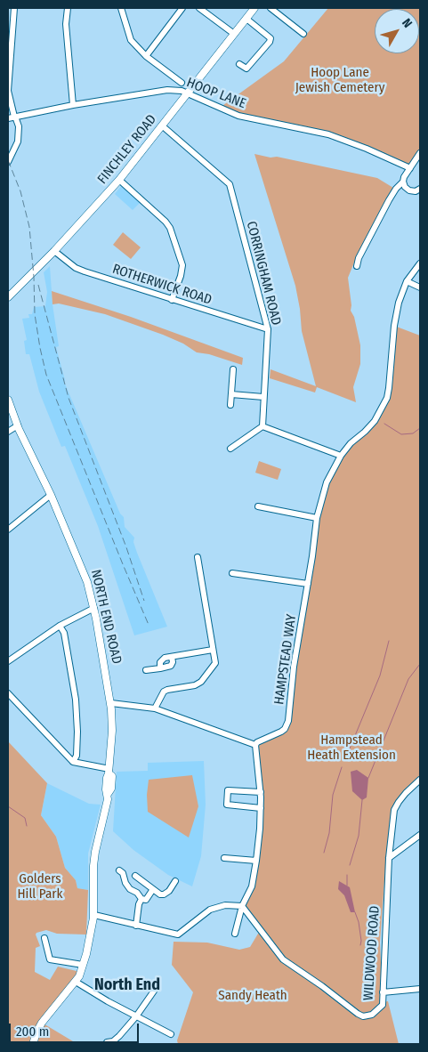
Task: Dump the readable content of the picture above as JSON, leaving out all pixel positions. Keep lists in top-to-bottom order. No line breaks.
{"streets":{"main road":["FINCHLEY ROAD","NORTH END ROAD"],"street":["HOOP LANE","CORRINGHAM ROAD","ROTHERWICK ROAD","HAMPSTEAD WAY","WILDWOOD ROAD"]},"crossings":[["HOOP LANE","FINCHLEY ROAD"],["FINCHLEY ROAD","CORRINGHAM ROAD"],["FINCHLEY ROAD","ROTHERWICK ROAD"],["CORRINGHAM ROAD","ROTHERWICK ROAD"]],"districts":["North End"],"parks":["Hoop Lane Jewish Cemetery","Hampstead Heath Extension","Golders Hill Park","Sandy Heath"],"scale_bar":"200 m","north":"top right"}
